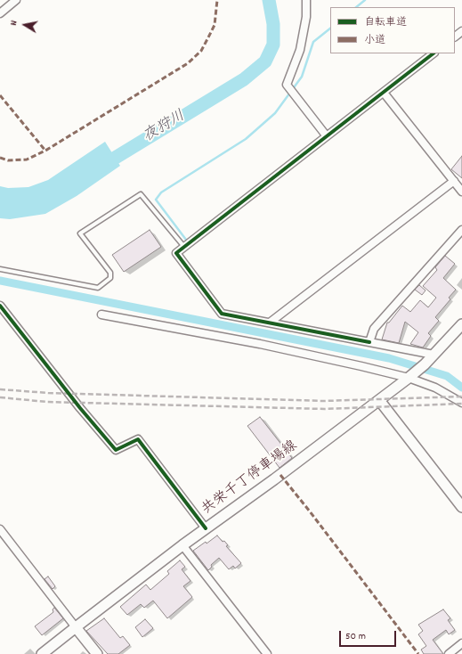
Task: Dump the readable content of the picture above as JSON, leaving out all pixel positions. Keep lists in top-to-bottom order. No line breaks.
{"streets":{"main road":["共栄千丁停車場線"]},"water":["夜狩川"],"legend":["自転車道","小道"],"scale_bar":"50 m","north":"left"}
